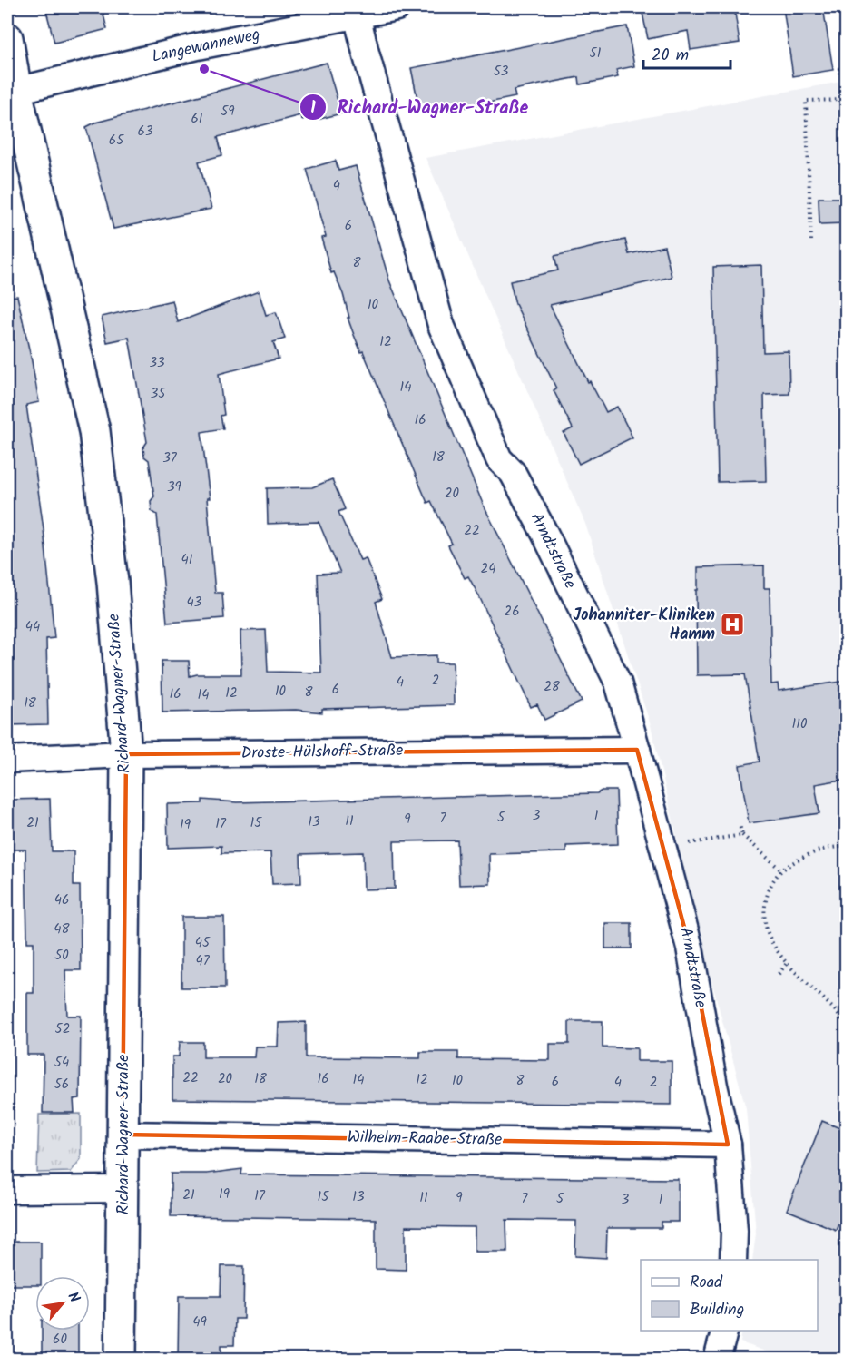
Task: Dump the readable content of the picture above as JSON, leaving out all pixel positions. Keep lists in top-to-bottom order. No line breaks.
{"streets":{"main road":["Richard-Wagner-Straße"],"street":["Langewanneweg","Arndtstraße","Droste-Hülshoff-Straße","Wilhelm-Raabe-Straße"]},"crossings":[["Langewanneweg","Arndtstraße"],["Langewanneweg","Richard-Wagner-Straße"],["Arndtstraße","Droste-Hülshoff-Straße"],["Arndtstraße","Wilhelm-Raabe-Straße"],["Richard-Wagner-Straße","Droste-Hülshoff-Straße"],["Richard-Wagner-Straße","Wilhelm-Raabe-Straße"]],"places":{"other":["Richard-Wagner-Straße"],"hospital":["Johanniter-Kliniken Hamm"]},"house_numbers":["51","53","59","61","63","65","4","6","8","10","12","33","14","35","16","18","37","39","20","22","41","24","43","26","44","2","4","28","6","10","8","12","16","14","18","110","3","1","5","7","9","11","13","21","15","17","19","46","48","45","50","47","52","54","22","20","18","16","14","12","10","8","6","4","2","56","19","21","17","15","13","11","9","7","5","3","1","49","60"],"legend":["Road","Building"],"scale_bar":"20 m","north":"top right"}
